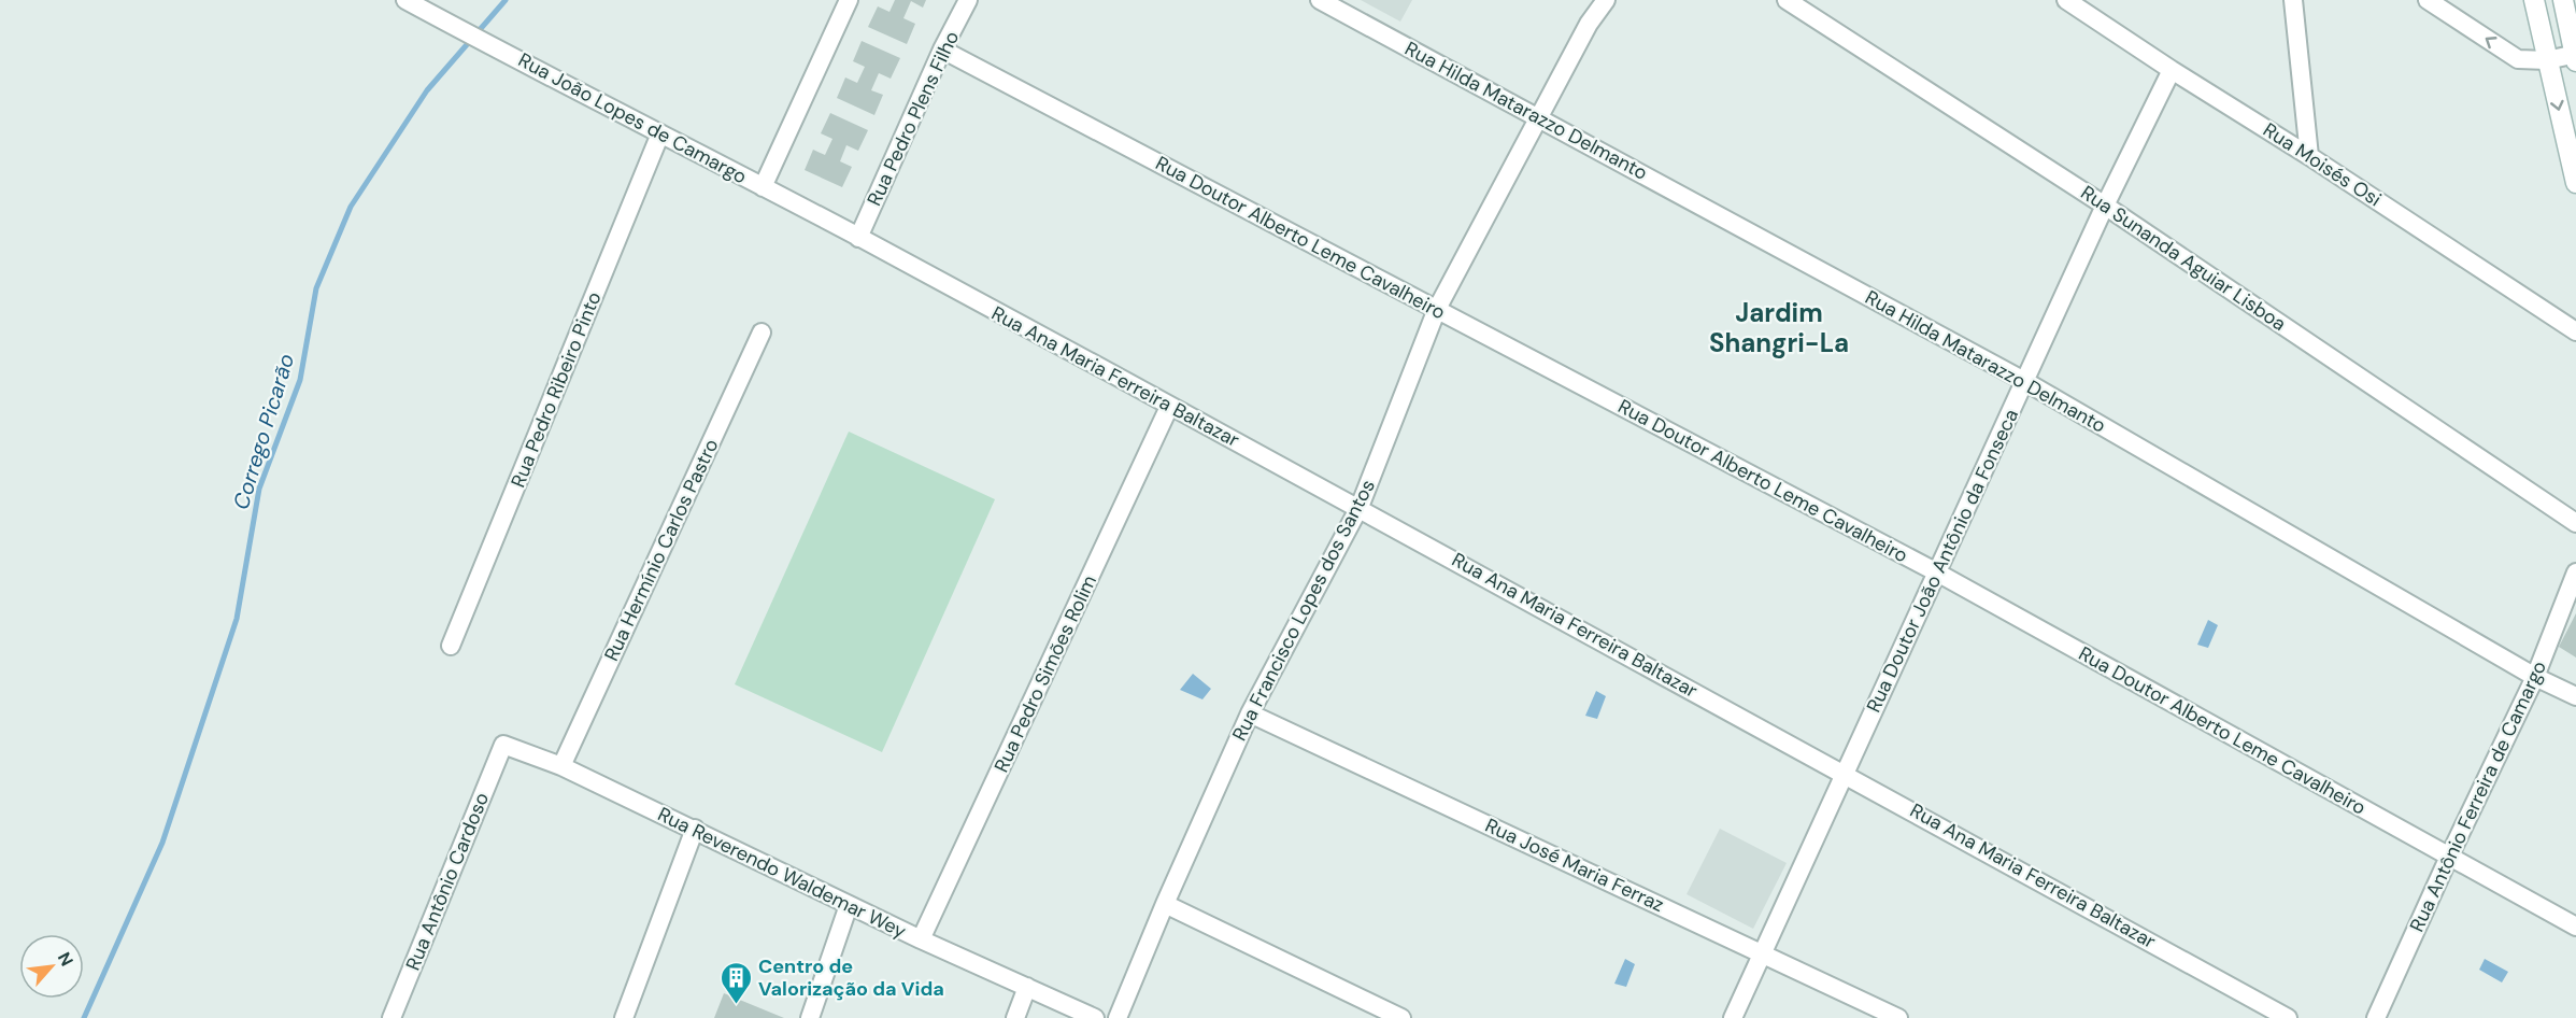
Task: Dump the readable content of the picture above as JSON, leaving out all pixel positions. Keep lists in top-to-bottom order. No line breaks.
{"streets":{"street":["Rua Hilda Matarazzo Delmanto","Rua João Lopes de Camargo","Rua Pedro Plens Filho","Rua Moisés Osi","Rua Doutor Alberto Leme Cavalheiro","Rua Sunanda Aguiar Lisboa","Rua Ana Maria Ferreira Baltazar","Rua Pedro Ribeiro Pinto","Rua Hermínio Carlos Pastro","Rua Doutor João Antônio da Fonseca","Rua Francisco Lopes dos Santos","Rua Pedro Simões Rolim","Rua Antônio Ferreira de Camargo","Rua José Maria Ferraz","Rua Reverendo Waldemar Wey","Rua Antônio Cardoso"]},"crossings":[["Rua Hilda Matarazzo Delmanto","Rua Doutor João Antônio da Fonseca"],["Rua Hilda Matarazzo Delmanto","Rua Francisco Lopes dos Santos"],["Rua Hilda Matarazzo Delmanto","Rua Antônio Ferreira de Camargo"],["Rua João Lopes de Camargo","Rua Pedro Plens Filho"],["Rua João Lopes de Camargo","Rua Ana Maria Ferreira Baltazar"],["Rua João Lopes de Camargo","Rua Pedro Ribeiro Pinto"],["Rua Pedro Plens Filho","Rua Doutor Alberto Leme Cavalheiro"],["Rua Pedro Plens Filho","Rua Ana Maria Ferreira Baltazar"],["Rua Moisés Osi","Rua Doutor João Antônio da Fonseca"],["Rua Doutor Alberto Leme Cavalheiro","Rua Doutor João Antônio da Fonseca"],["Rua Doutor Alberto Leme Cavalheiro","Rua Francisco Lopes dos Santos"],["Rua Doutor Alberto Leme Cavalheiro","Rua Antônio Ferreira de Camargo"],["Rua Sunanda Aguiar Lisboa","Rua Doutor João Antônio da Fonseca"],["Rua Ana Maria Ferreira Baltazar","Rua Doutor João Antônio da Fonseca"],["Rua Ana Maria Ferreira Baltazar","Rua Francisco Lopes dos Santos"],["Rua Ana Maria Ferreira Baltazar","Rua Pedro Simões Rolim"],["Rua Hermínio Carlos Pastro","Rua Reverendo Waldemar Wey"],["Rua Doutor João Antônio da Fonseca","Rua José Maria Ferraz"],["Rua Francisco Lopes dos Santos","Rua José Maria Ferraz"],["Rua Pedro Simões Rolim","Rua Reverendo Waldemar Wey"],["Rua Reverendo Waldemar Wey","Rua Antônio Cardoso"]],"districts":["Jardim Shangri-La"],"water":["Corrego Picarão"],"places":{"building":["Centro de Valorização da Vida"]},"north":"top right"}
